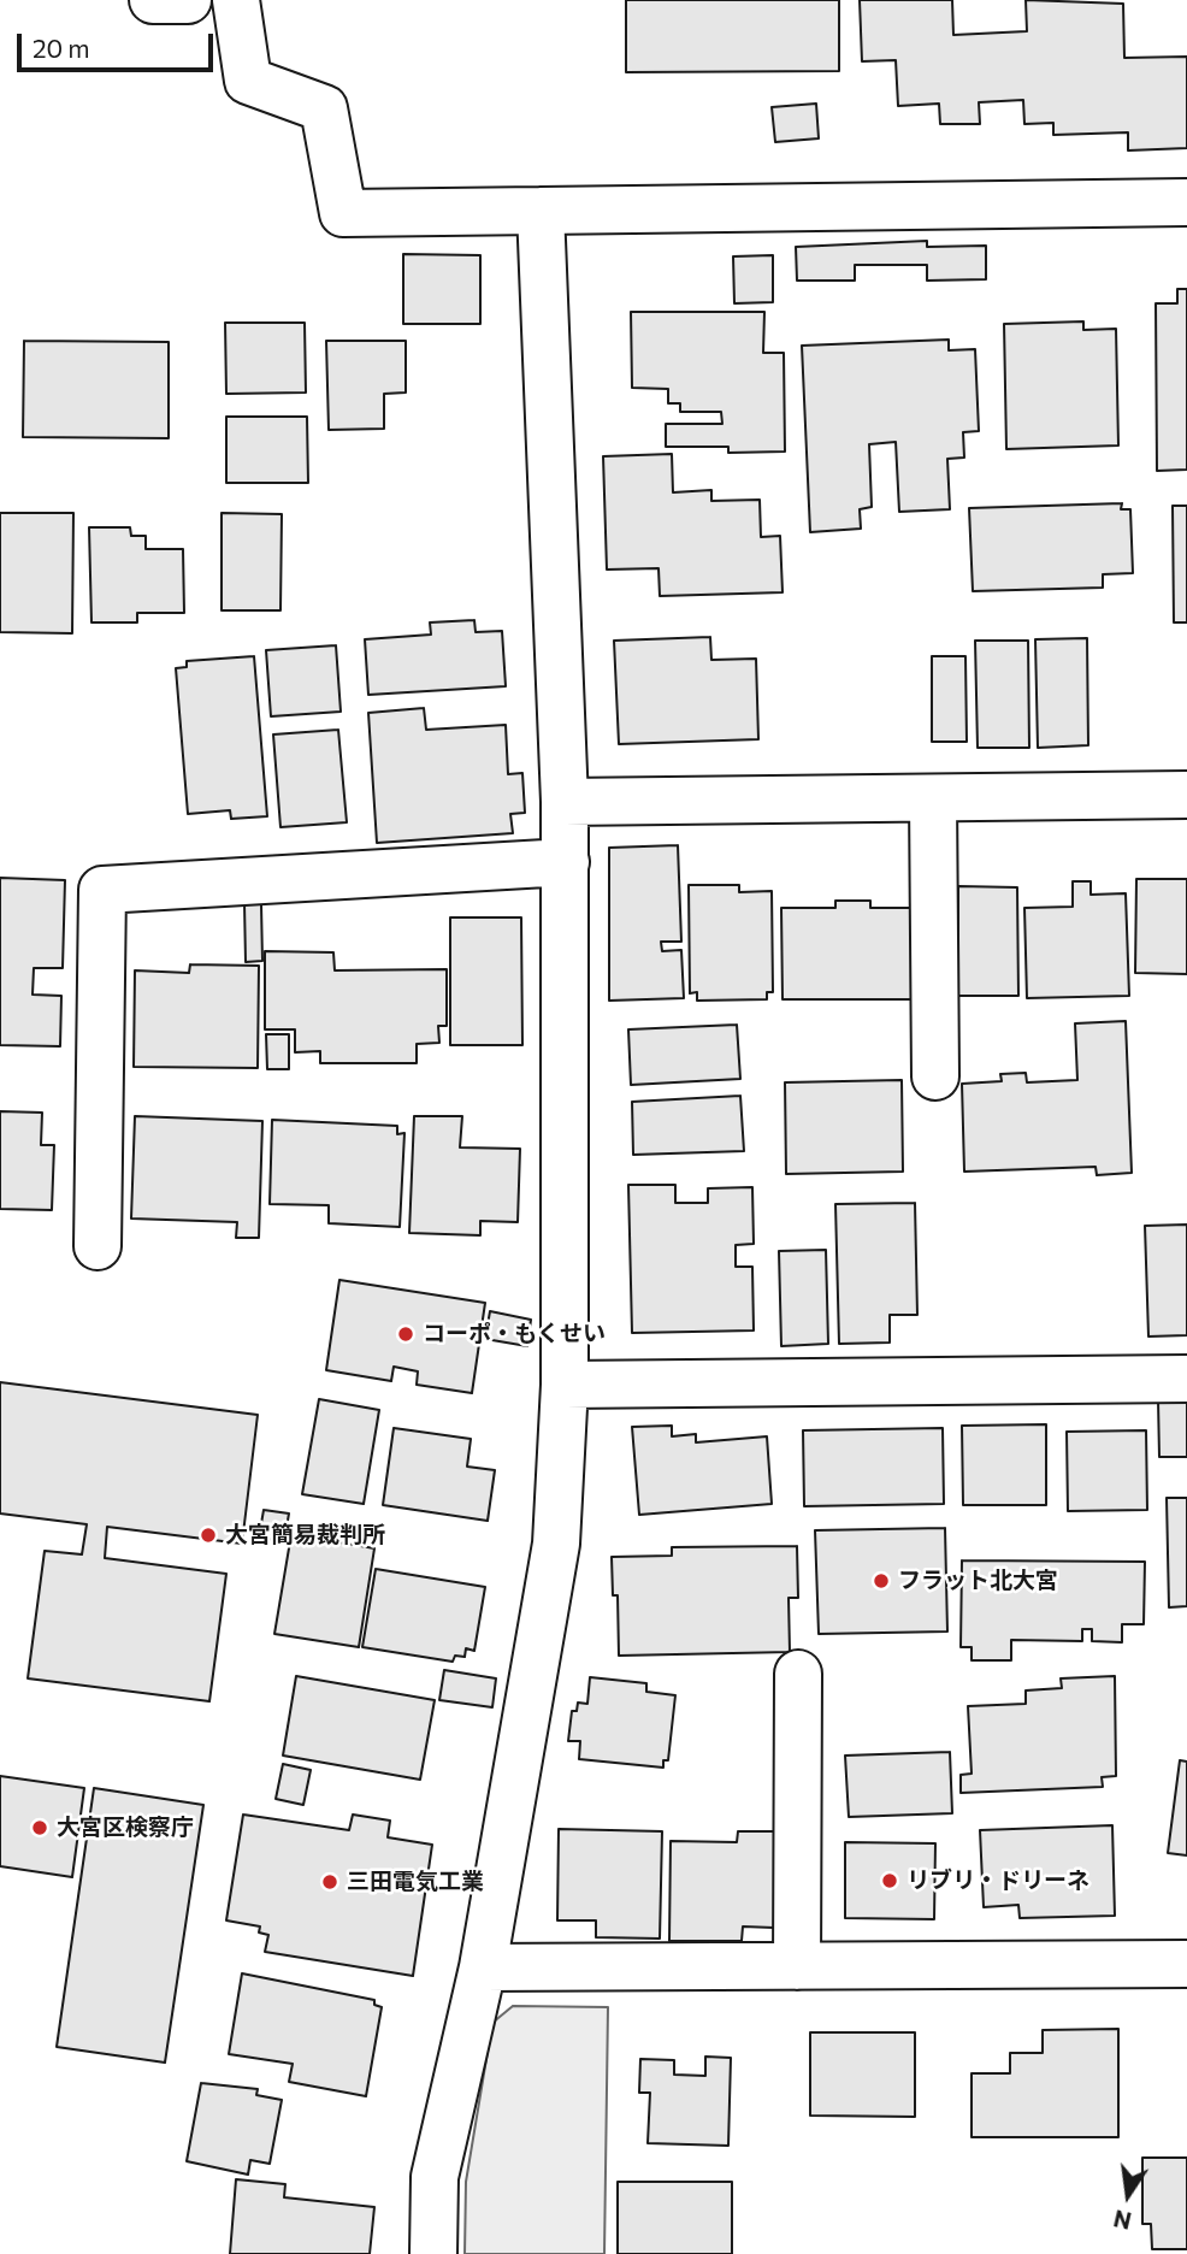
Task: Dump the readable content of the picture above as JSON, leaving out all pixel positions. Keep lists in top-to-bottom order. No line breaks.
{"places":["コーポ・もくせい","大宮簡易裁判所","フラット北大宮","大宮区検察庁","リブリ・ドリーネ","三田電気工業"],"scale_bar":"20 m","north":"bottom"}
